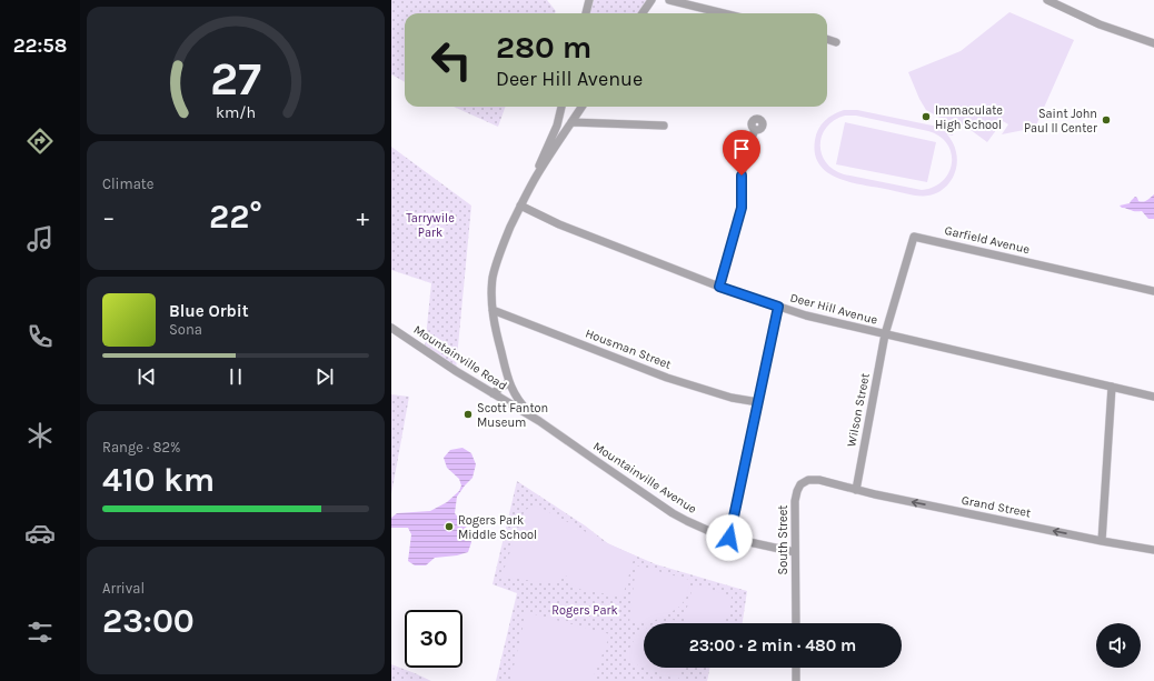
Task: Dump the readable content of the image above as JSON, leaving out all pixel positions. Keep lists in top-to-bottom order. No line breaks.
{"streets":{"street":["Garfield Avenue","Deer Hill Avenue","Housman Street","Mountainville Road","Wilson Street","Mountainville Avenue","Grand Street","South Street"]},"crossings":[["Garfield Avenue","Deer Hill Avenue"],["Garfield Avenue","Wilson Street"],["Deer Hill Avenue","Wilson Street"],["Mountainville Road","Mountainville Avenue"],["Wilson Street","Grand Street"],["Mountainville Avenue","South Street"],["Grand Street","South Street"]],"one_way":["Grand Street"],"parks":["Tarrywile Park","Rogers Park"],"places":["Immaculate High School","Saint John Paul II Center","Scott Fanton Museum","Rogers Park Middle School"],"page":{"tabs":"22:58","turn":["280 m","Deer Hill Avenue"],"tile":["Climate",["Range · 82%","410 km"],["Arrival","23:00"]],"heat":["−","22°","+"],"song":["Blue Orbit","Sona"],"limit":"30","trip":"23:00 · 2 min · 480 m","gauge":["27","km/h"]}}
